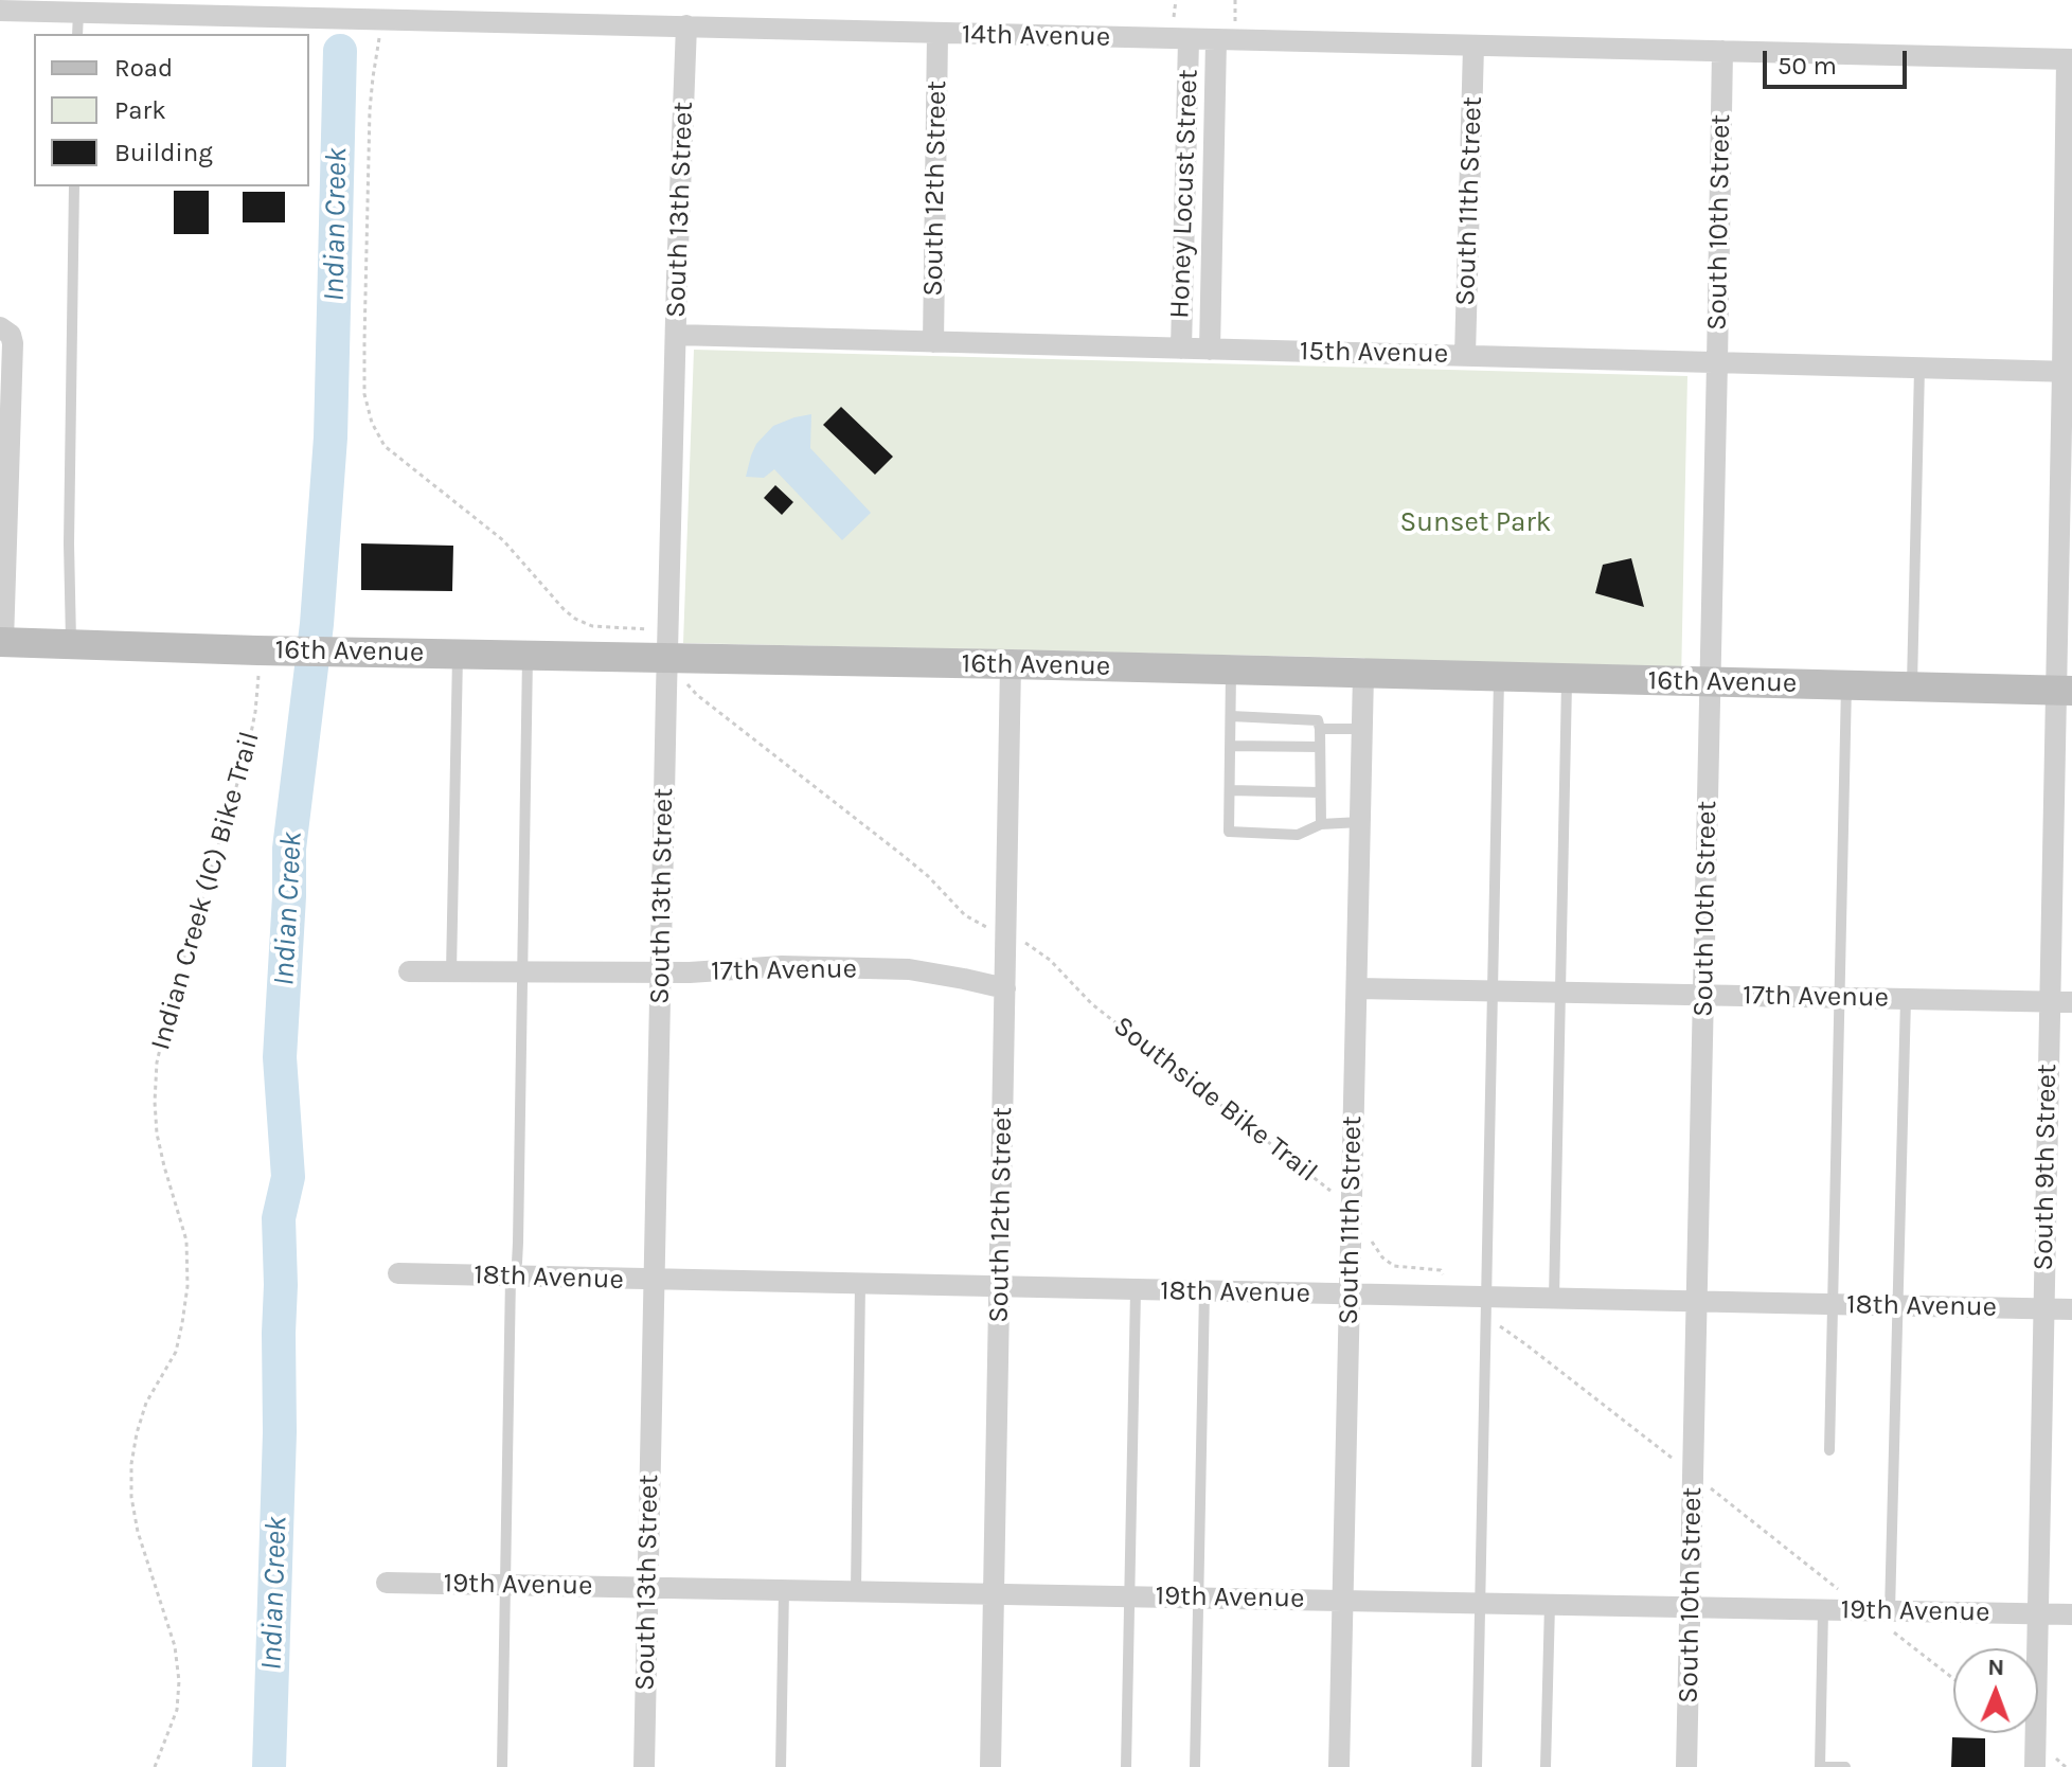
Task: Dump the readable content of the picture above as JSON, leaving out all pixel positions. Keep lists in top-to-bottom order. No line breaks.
{"streets":{"street":["14th Avenue","South 12th Street","Honey Locust Street","South 11th Street","South 13th Street","South 10th Street","15th Avenue","16th Avenue","17th Avenue","South 9th Street","18th Avenue","19th Avenue"],"path":["Indian Creek (IC) Bike Trail","Southside Bike Trail"]},"crossings":[["14th Avenue","South 12th Street"],["14th Avenue","Honey Locust Street"],["14th Avenue","South 11th Street"],["14th Avenue","South 13th Street"],["14th Avenue","South 10th Street"],["14th Avenue","South 9th Street"],["South 12th Street","15th Avenue"],["South 12th Street","16th Avenue"],["South 12th Street","17th Avenue"],["South 12th Street","Southside Bike Trail"],["South 12th Street","18th Avenue"],["South 12th Street","19th Avenue"],["Honey Locust Street","15th Avenue"],["South 11th Street","15th Avenue"],["South 11th Street","16th Avenue"],["South 11th Street","17th Avenue"],["South 11th Street","Southside Bike Trail"],["South 11th Street","18th Avenue"],["South 11th Street","19th Avenue"],["South 13th Street","15th Avenue"],["South 13th Street","16th Avenue"],["South 13th Street","17th Avenue"],["South 13th Street","18th Avenue"],["South 13th Street","19th Avenue"],["South 10th Street","15th Avenue"],["South 10th Street","16th Avenue"],["South 10th Street","17th Avenue"],["South 10th Street","18th Avenue"],["South 10th Street","19th Avenue"],["15th Avenue","South 9th Street"],["16th Avenue","Indian Creek (IC) Bike Trail"],["16th Avenue","South 9th Street"],["17th Avenue","South 9th Street"],["Southside Bike Trail","18th Avenue"],["South 9th Street","18th Avenue"],["South 9th Street","19th Avenue"]],"water":["Indian Creek"],"parks":["Sunset Park"],"legend":["Road","Park","Building"],"scale_bar":"50 m","north":"top"}
